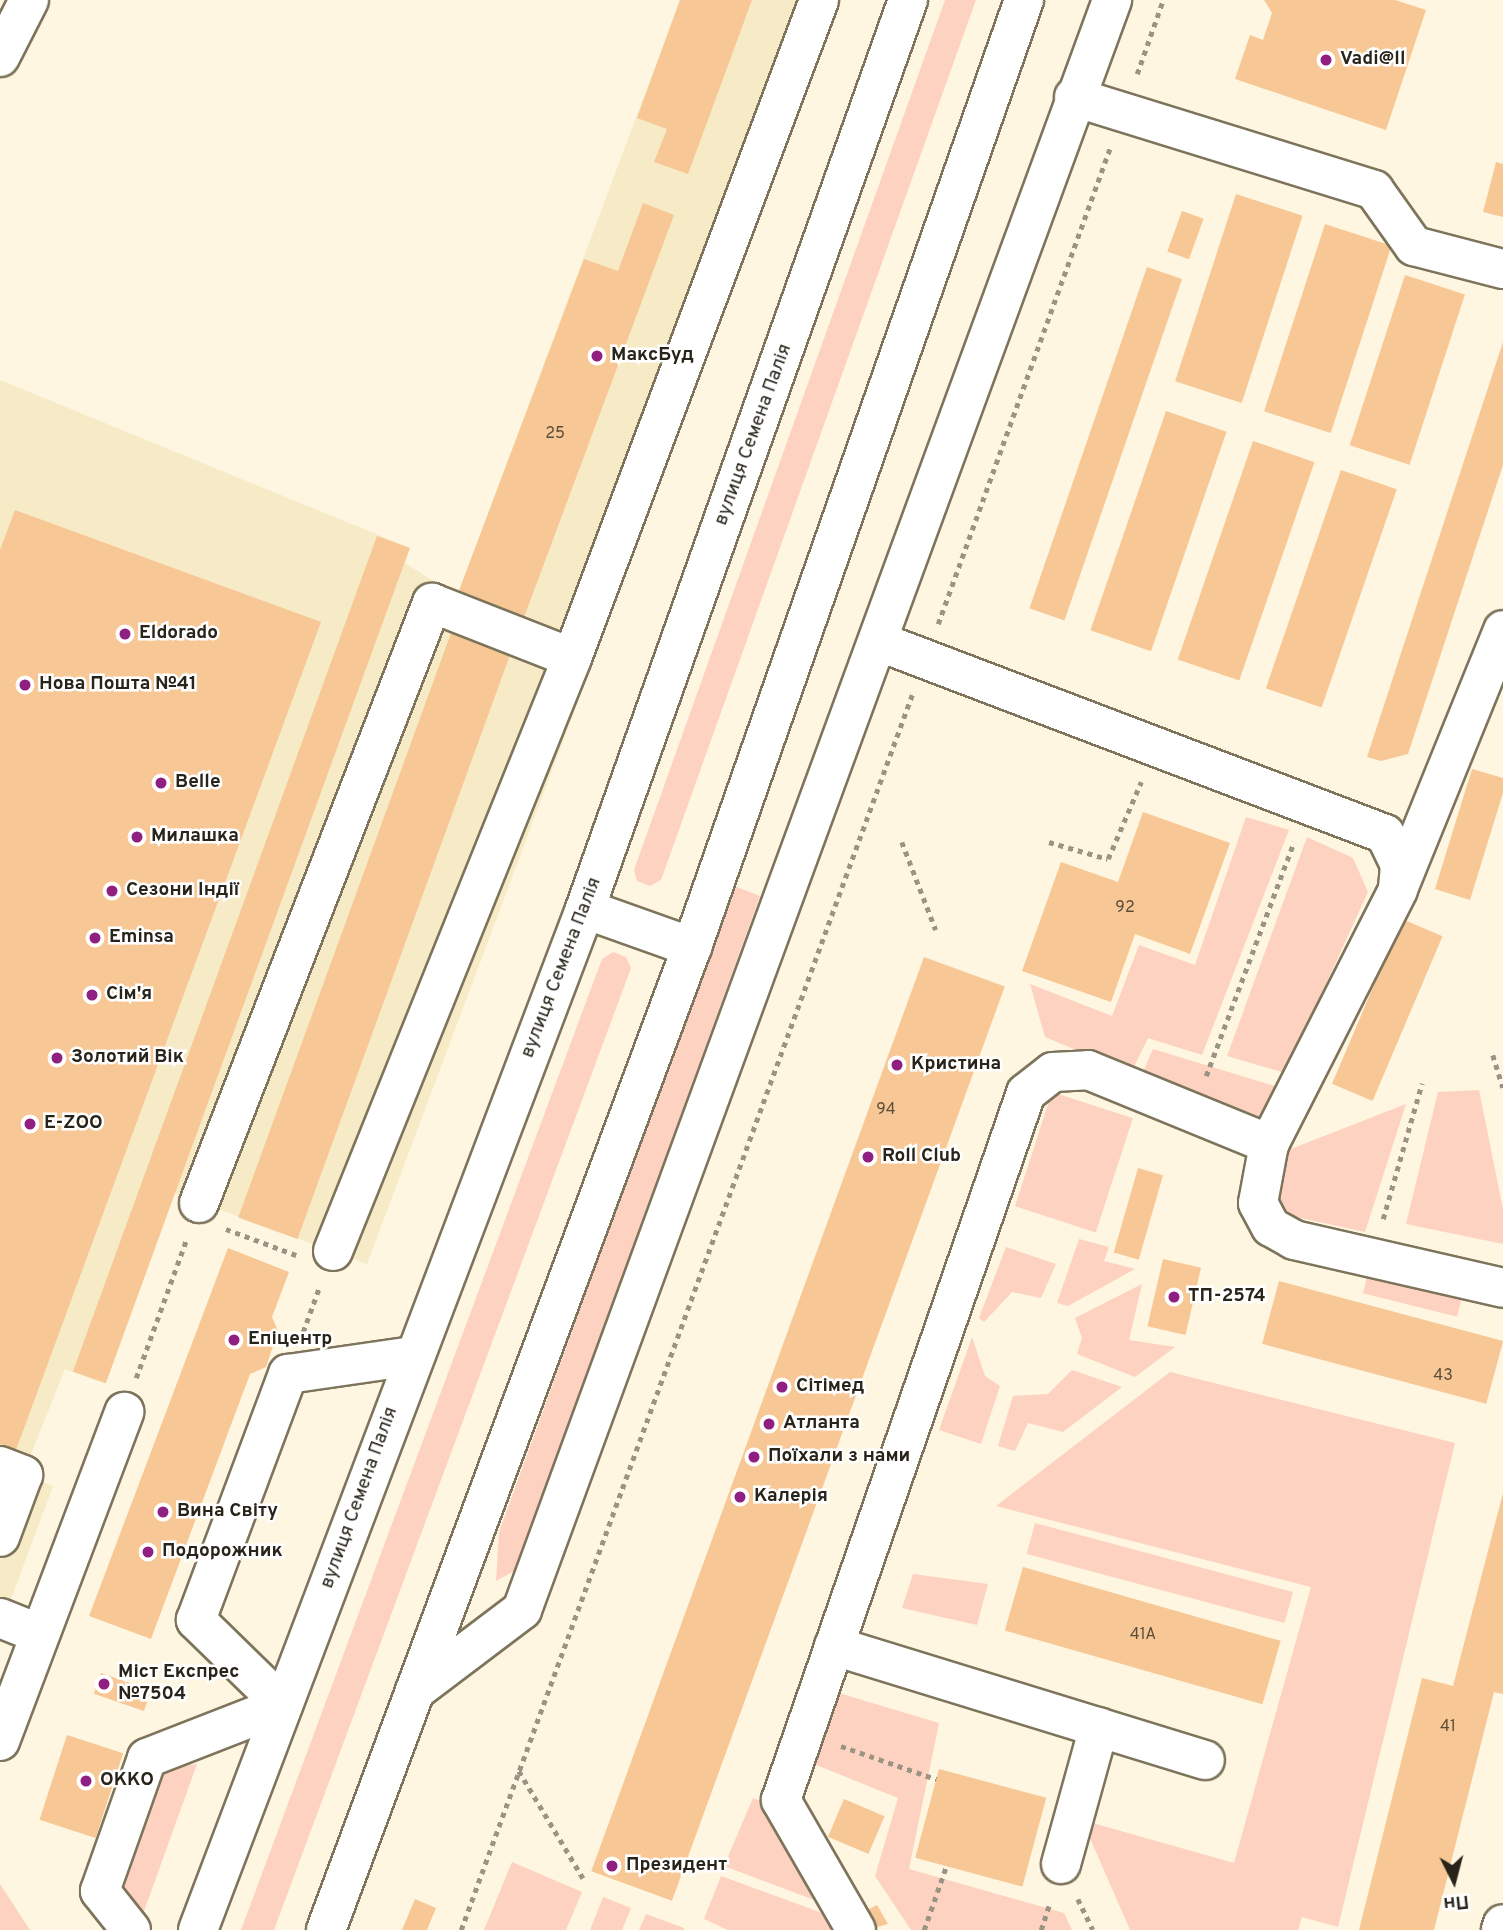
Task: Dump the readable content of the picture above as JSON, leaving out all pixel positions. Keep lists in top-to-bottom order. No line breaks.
{"streets":{"main road":["вулиця Семена Палія"]},"places":["Vadi@ll","МаксБуд","Eldorado","Нова Пошта №41","Belle","Милашка","Сезони Індії","Eminsa","Сім'я","Золотий Вік","Кристина","E-ZOO","Roll Club","ТП-2574","Епіцентр","Сітімед","Атланта","Поїхали з нами","Калерія","Вина Світу","Подорожник","Міст Експрес №7504","ОККО","Президент"],"house_numbers":["25","92","94","43","41А","41"],"north":"bottom"}
